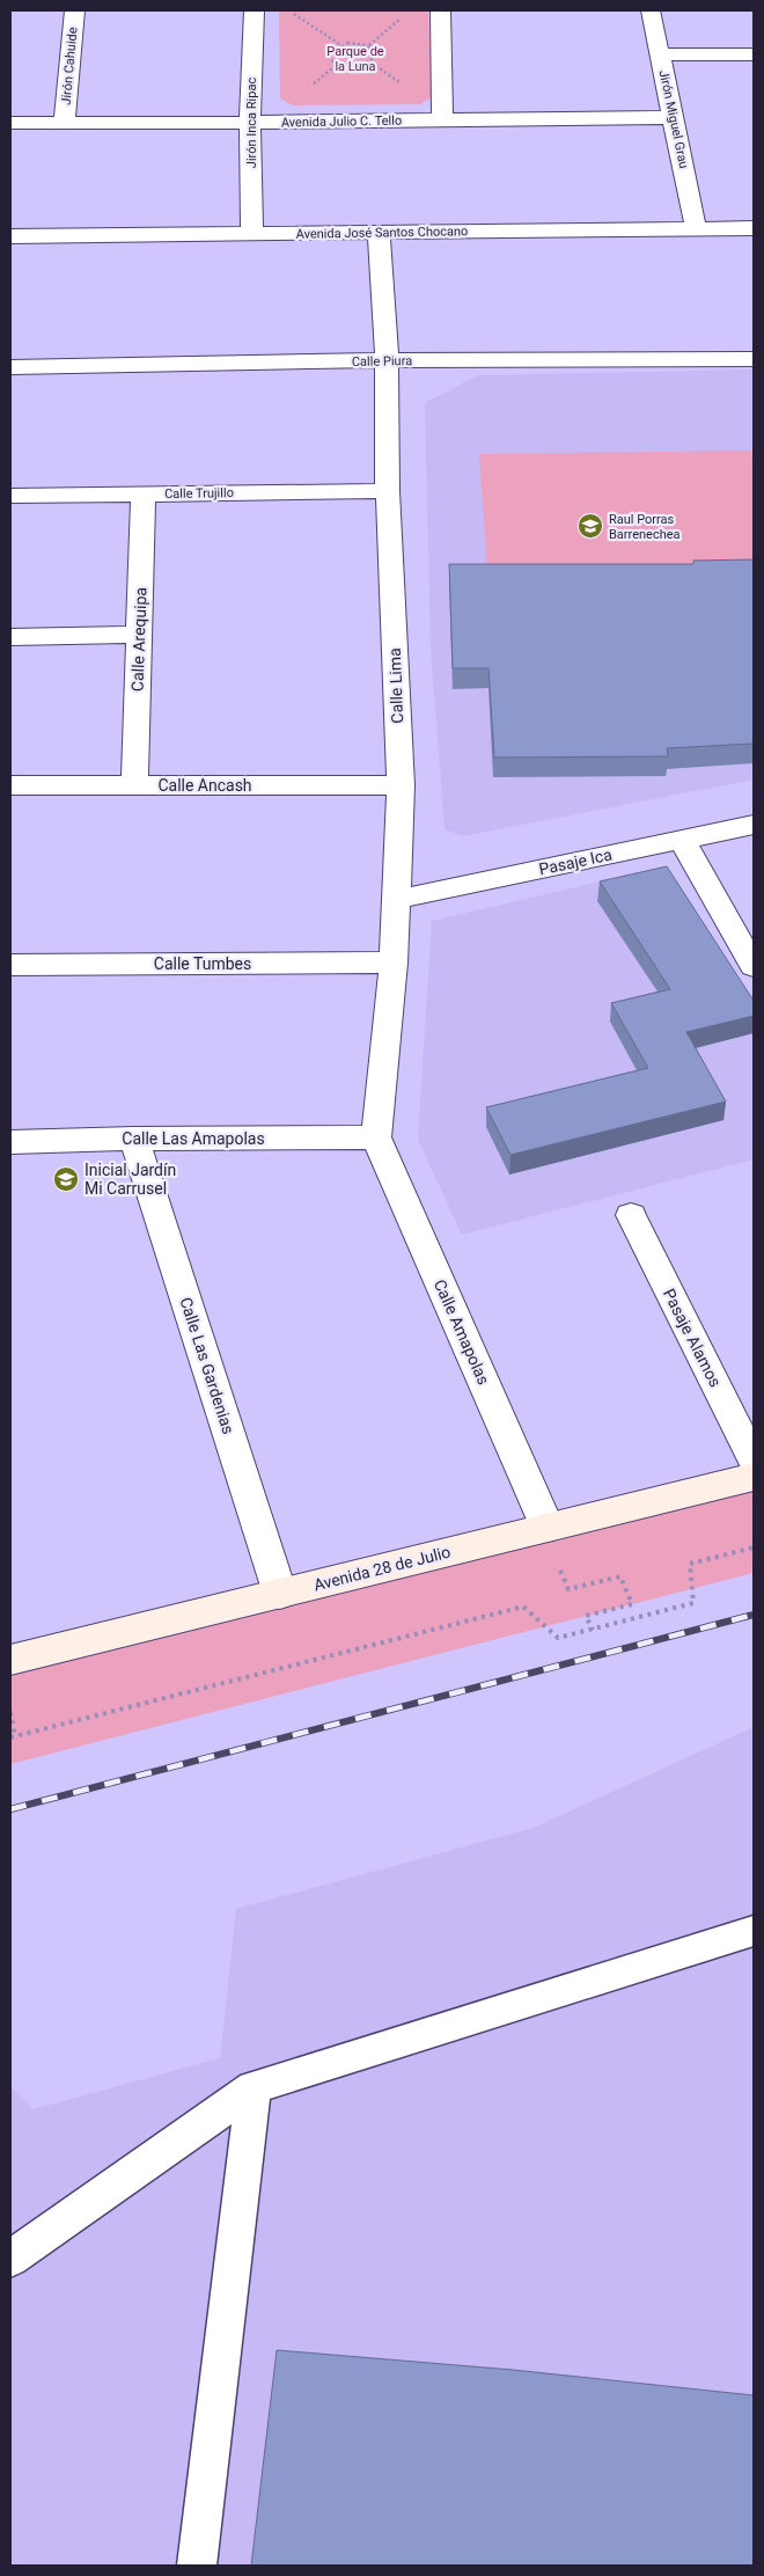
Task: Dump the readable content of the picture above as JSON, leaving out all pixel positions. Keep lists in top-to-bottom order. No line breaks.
{"streets":{"street":["Jirón Cahuide","Jirón Miguel Grau","Avenida Julio C. Tello","Jirón Inca Ripac","Avenida José Santos Chocano","Calle Piura","Calle Trujillo","Calle Arequipa","Calle Lima","Calle Ancash","Pasaje Ica","Calle Tumbes","Calle Las Amapolas","Calle Amapolas","Pasaje Alamos","Calle Las Gardenias","Avenida 28 de Julio"]},"crossings":[["Jirón Cahuide","Avenida Julio C. Tello"],["Jirón Miguel Grau","Avenida Julio C. Tello"],["Jirón Miguel Grau","Avenida José Santos Chocano"],["Avenida Julio C. Tello","Jirón Inca Ripac"],["Jirón Inca Ripac","Avenida José Santos Chocano"],["Avenida José Santos Chocano","Calle Lima"],["Calle Piura","Calle Lima"],["Calle Trujillo","Calle Arequipa"],["Calle Trujillo","Calle Lima"],["Calle Arequipa","Calle Ancash"],["Calle Lima","Calle Ancash"],["Calle Lima","Pasaje Ica"],["Calle Lima","Calle Tumbes"],["Calle Lima","Calle Las Amapolas"],["Calle Lima","Calle Amapolas"],["Calle Las Amapolas","Calle Amapolas"],["Calle Las Amapolas","Calle Las Gardenias"],["Calle Amapolas","Avenida 28 de Julio"],["Calle Las Gardenias","Avenida 28 de Julio"]],"parks":["Parque de la Luna"],"places":{"school or university":["Raul Porras Barrenechea","Inicial Jardín Mi Carrusel"]}}
